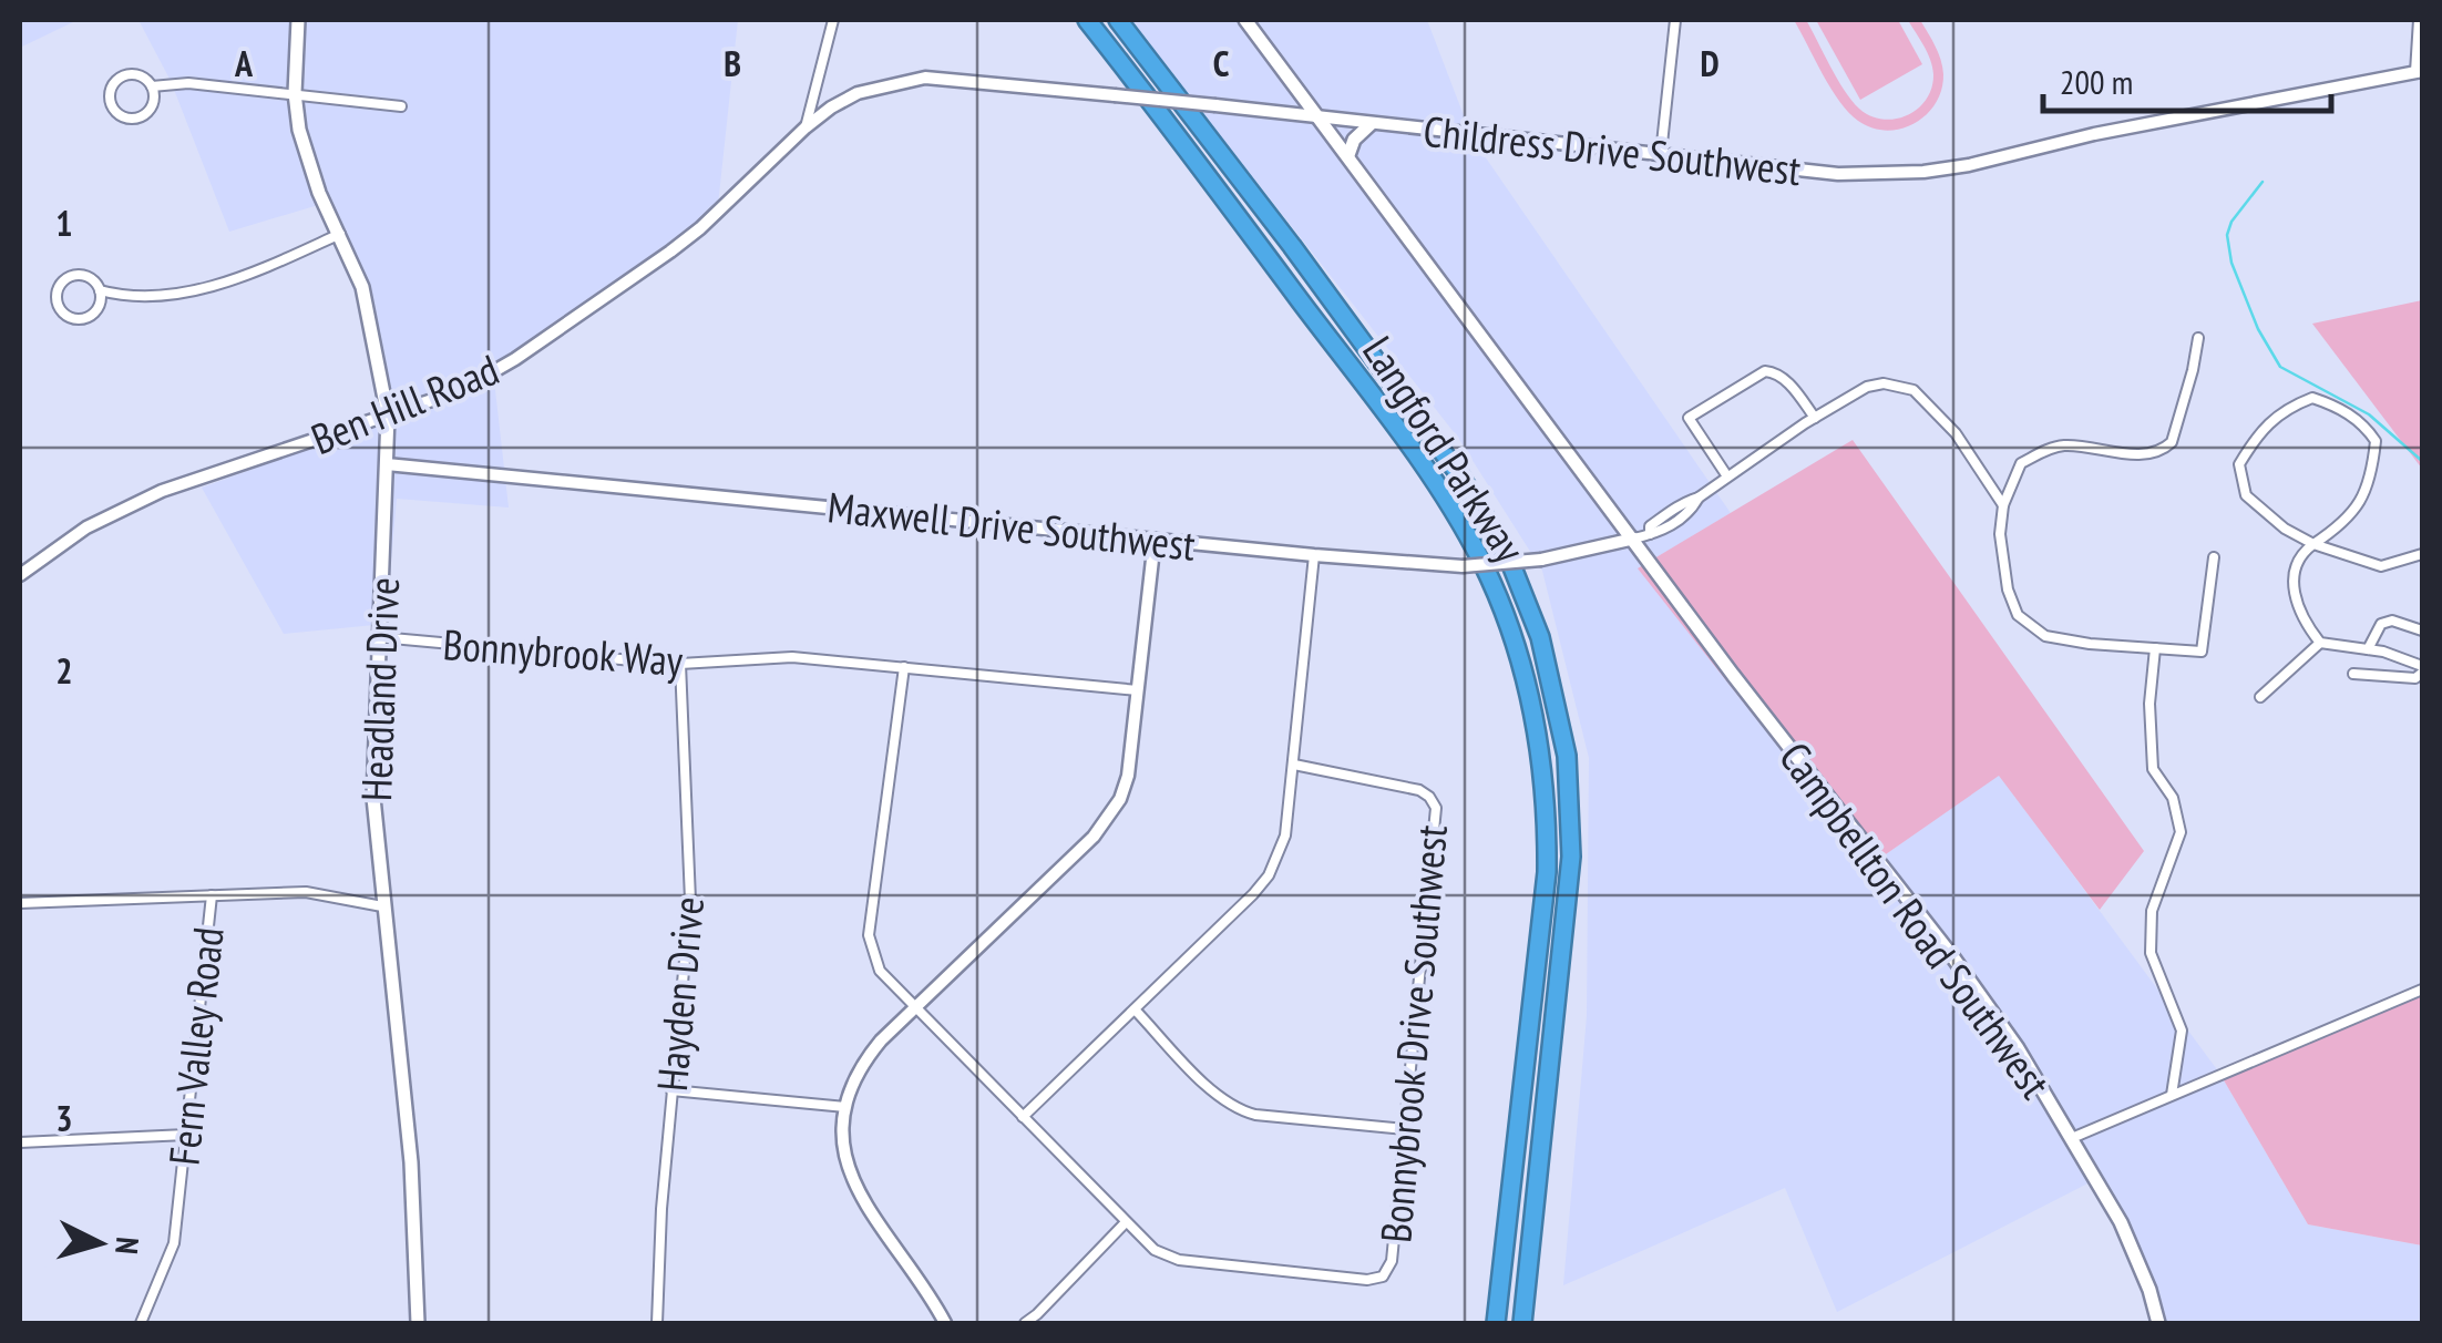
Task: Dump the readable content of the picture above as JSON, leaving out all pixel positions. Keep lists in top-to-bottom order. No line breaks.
{"streets":{"highway":["Langford Parkway"],"main road":["Headland Drive","Campbellton Road Southwest"],"street":["Childress Drive Southwest","Ben Hill Road","Maxwell Drive Southwest","Bonnybrook Way","Hayden Drive","Bonnybrook Drive Southwest","Fern Valley Road"]},"crossings":[["Childress Drive Southwest","Ben Hill Road"],["Childress Drive Southwest","Campbellton Road Southwest"],["Ben Hill Road","Headland Drive"],["Maxwell Drive Southwest","Headland Drive"],["Maxwell Drive Southwest","Campbellton Road Southwest"],["Bonnybrook Way","Headland Drive"],["Bonnybrook Way","Hayden Drive"],["Bonnybrook Way","Bonnybrook Drive Southwest"]],"scale_bar":"200 m","north":"right","grid":{"columns":["A","B","C","D"],"rows":["1","2","3"]}}
